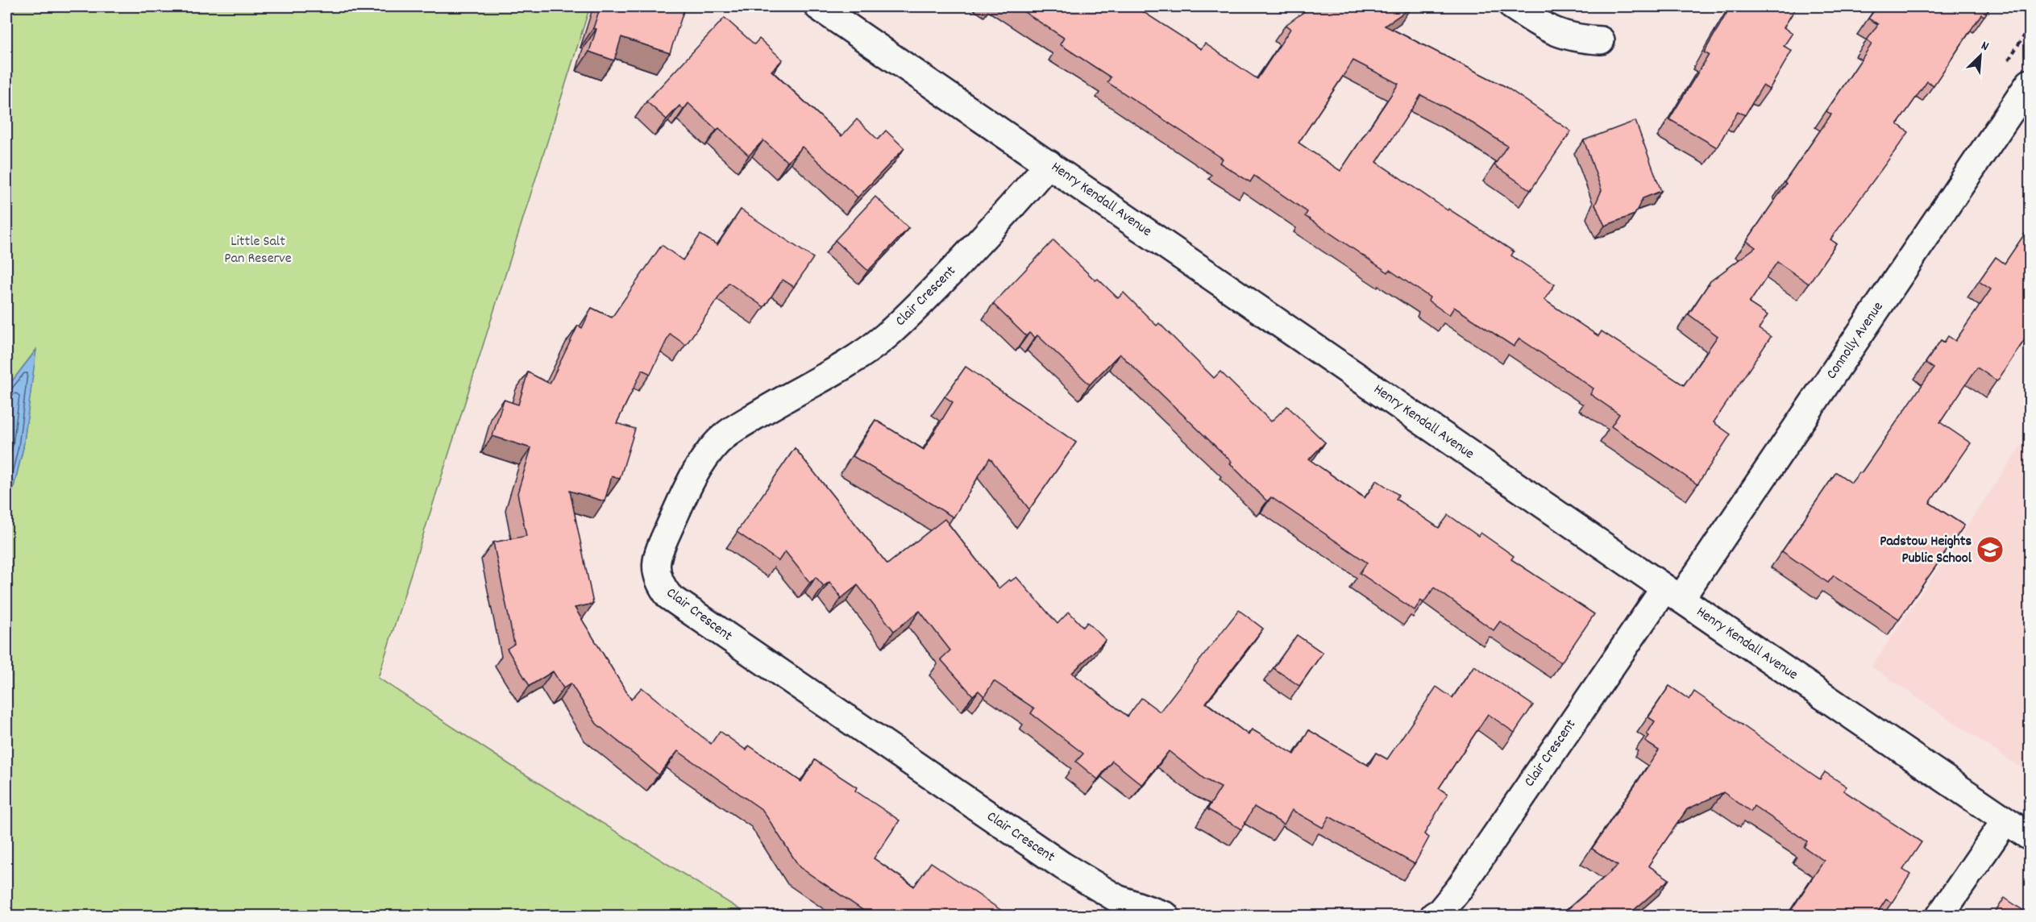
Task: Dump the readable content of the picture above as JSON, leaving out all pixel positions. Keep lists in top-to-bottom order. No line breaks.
{"streets":{"street":["Henry Kendall Avenue","Clair Crescent","Connolly Avenue"]},"crossings":[["Henry Kendall Avenue","Clair Crescent"],["Henry Kendall Avenue","Connolly Avenue"],["Clair Crescent","Connolly Avenue"]],"parks":["Little Salt Pan Reserve"],"places":{"school or university":["Padstow Heights Public School"]},"north":"top right"}
